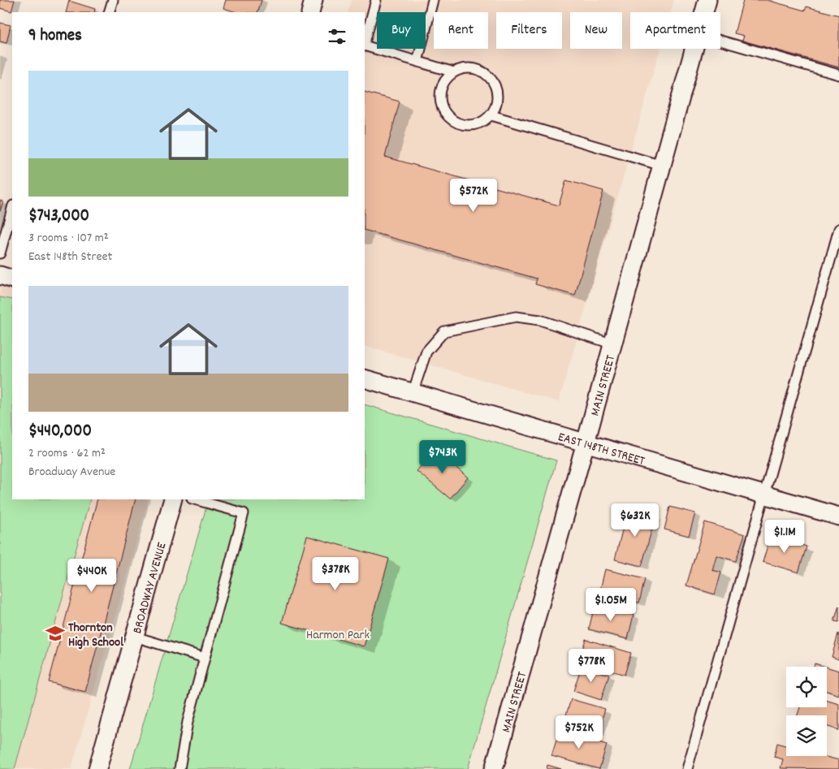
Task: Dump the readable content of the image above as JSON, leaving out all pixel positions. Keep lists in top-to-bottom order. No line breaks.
{"streets":{"street":["MAIN STREET","EAST 148TH STREET","BROADWAY AVENUE"]},"crossings":[["MAIN STREET","EAST 148TH STREET"]],"parks":["Harmon Park"],"places":{"school or university":["Thornton High School"]},"page":{"chip":["Buy","Rent","Filters","New","Apartment"],"heading":"9 homes","list":[{"name":"$743,000","note":"3 rooms · 107 m² · East 148th Street"},{"name":"$440,000","note":"2 rooms · 62 m² · Broadway Avenue"}],"price":["$572K","$743K","$632K","$1.1M","$378K","$440K","$1.05M","$778K","$752K"]}}
